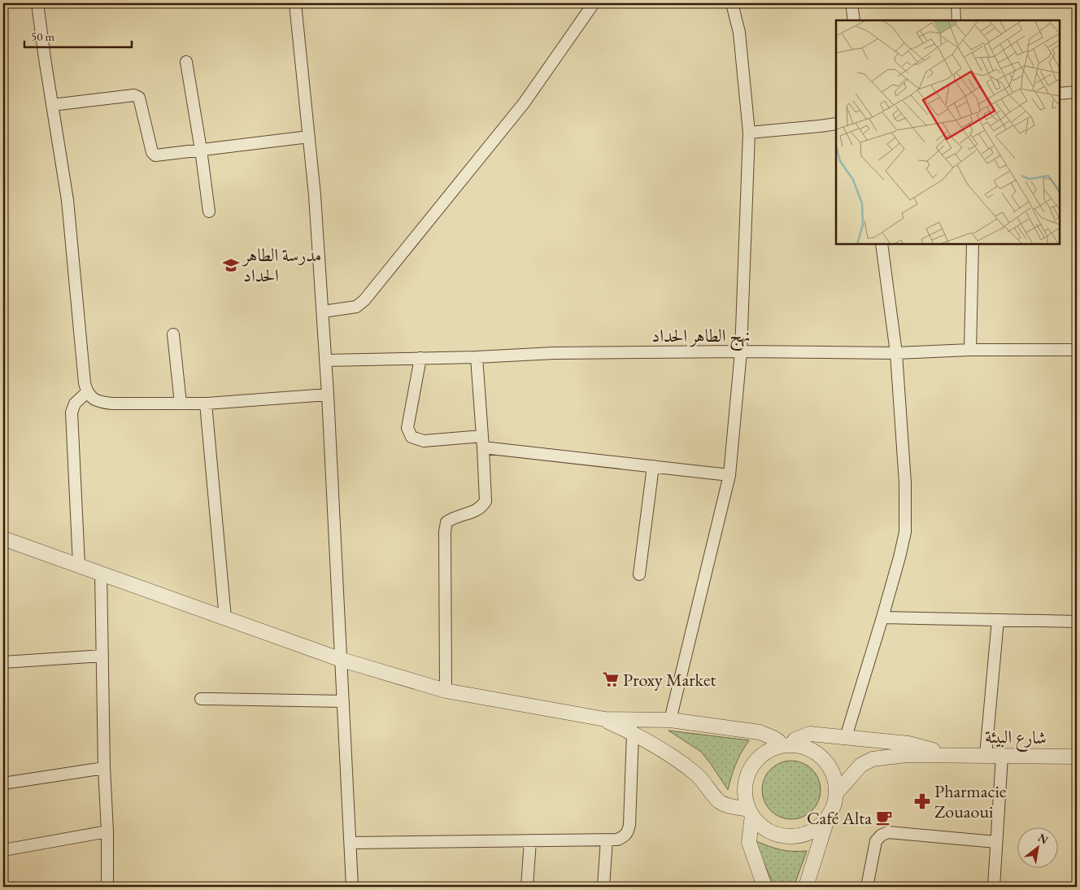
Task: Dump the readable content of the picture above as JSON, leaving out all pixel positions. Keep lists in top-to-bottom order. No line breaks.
{"streets":{"street":["نهج الطاهر الحداد","شارع البيئة"]},"places":{"school or university":["مدرسة الطاهر الحداد"],"supermarket":["Proxy Market"],"pharmacy":["Pharmacie Zouaoui"],"cafe":["Café Alta"]},"scale_bar":"50 m","north":"top right"}
